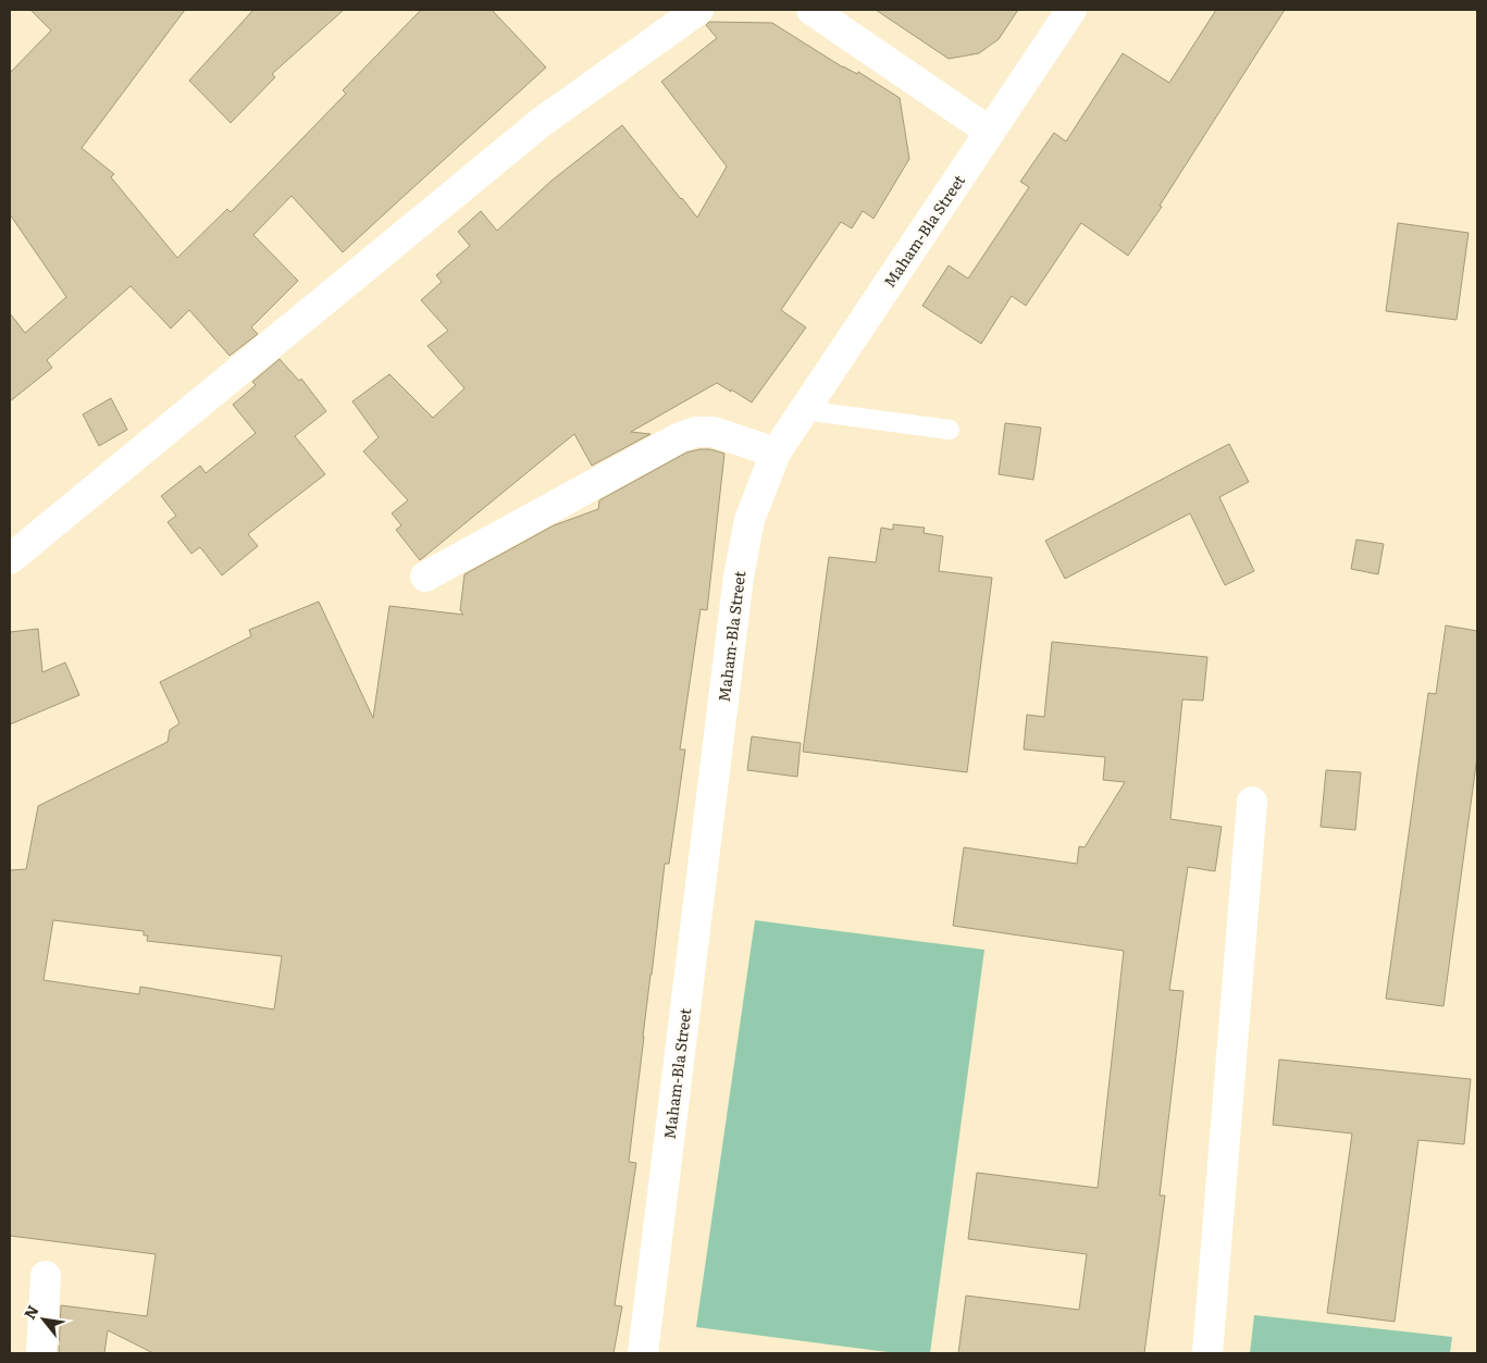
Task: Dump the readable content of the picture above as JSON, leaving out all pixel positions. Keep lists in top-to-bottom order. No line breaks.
{"streets":{"street":["Maham-Bla Street"]},"north":"top left"}
